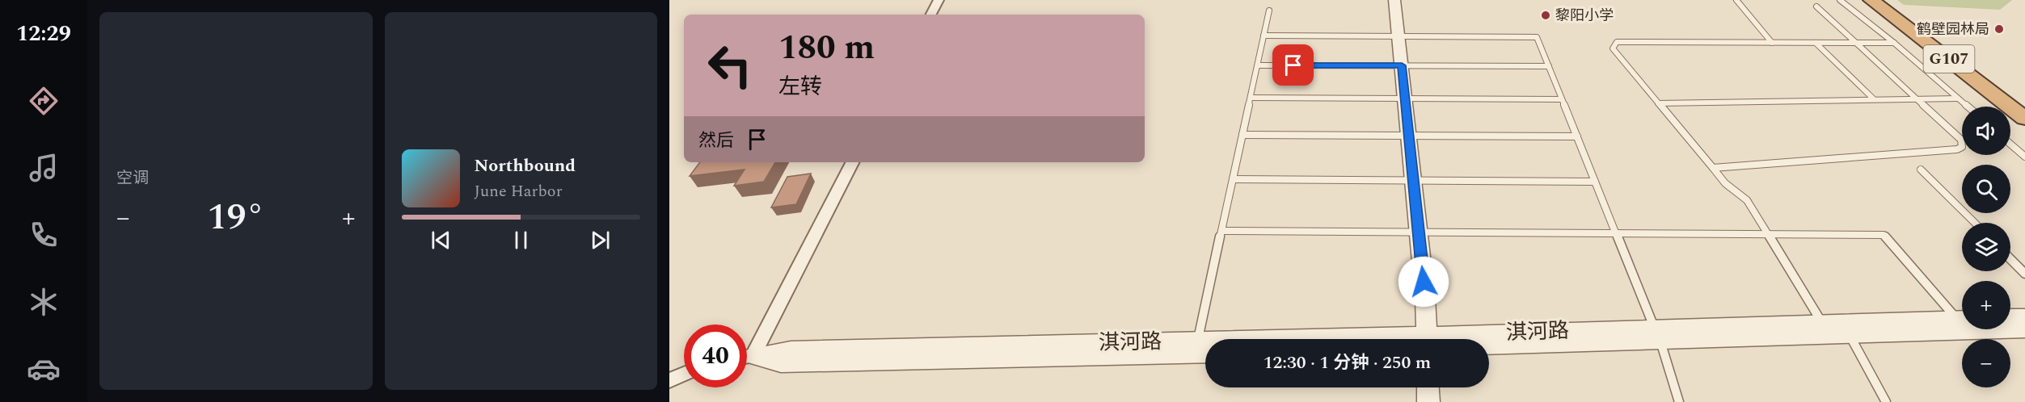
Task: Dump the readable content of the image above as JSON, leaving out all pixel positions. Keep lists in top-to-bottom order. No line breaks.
{"streets":{"highway":["G107"],"street":["淇河路"]},"places":["黎阳小学","鹤壁园林局"],"page":{"tabs":"12:29","tile":"空调","turn":["180 m","左转"],"map_buttons":["+","−"],"then":"然后","song":["Northbound","June Harbor"],"heat":["−","19°","+"],"limit":"40","trip":"12:30 · 1 分钟 · 250 m"}}
